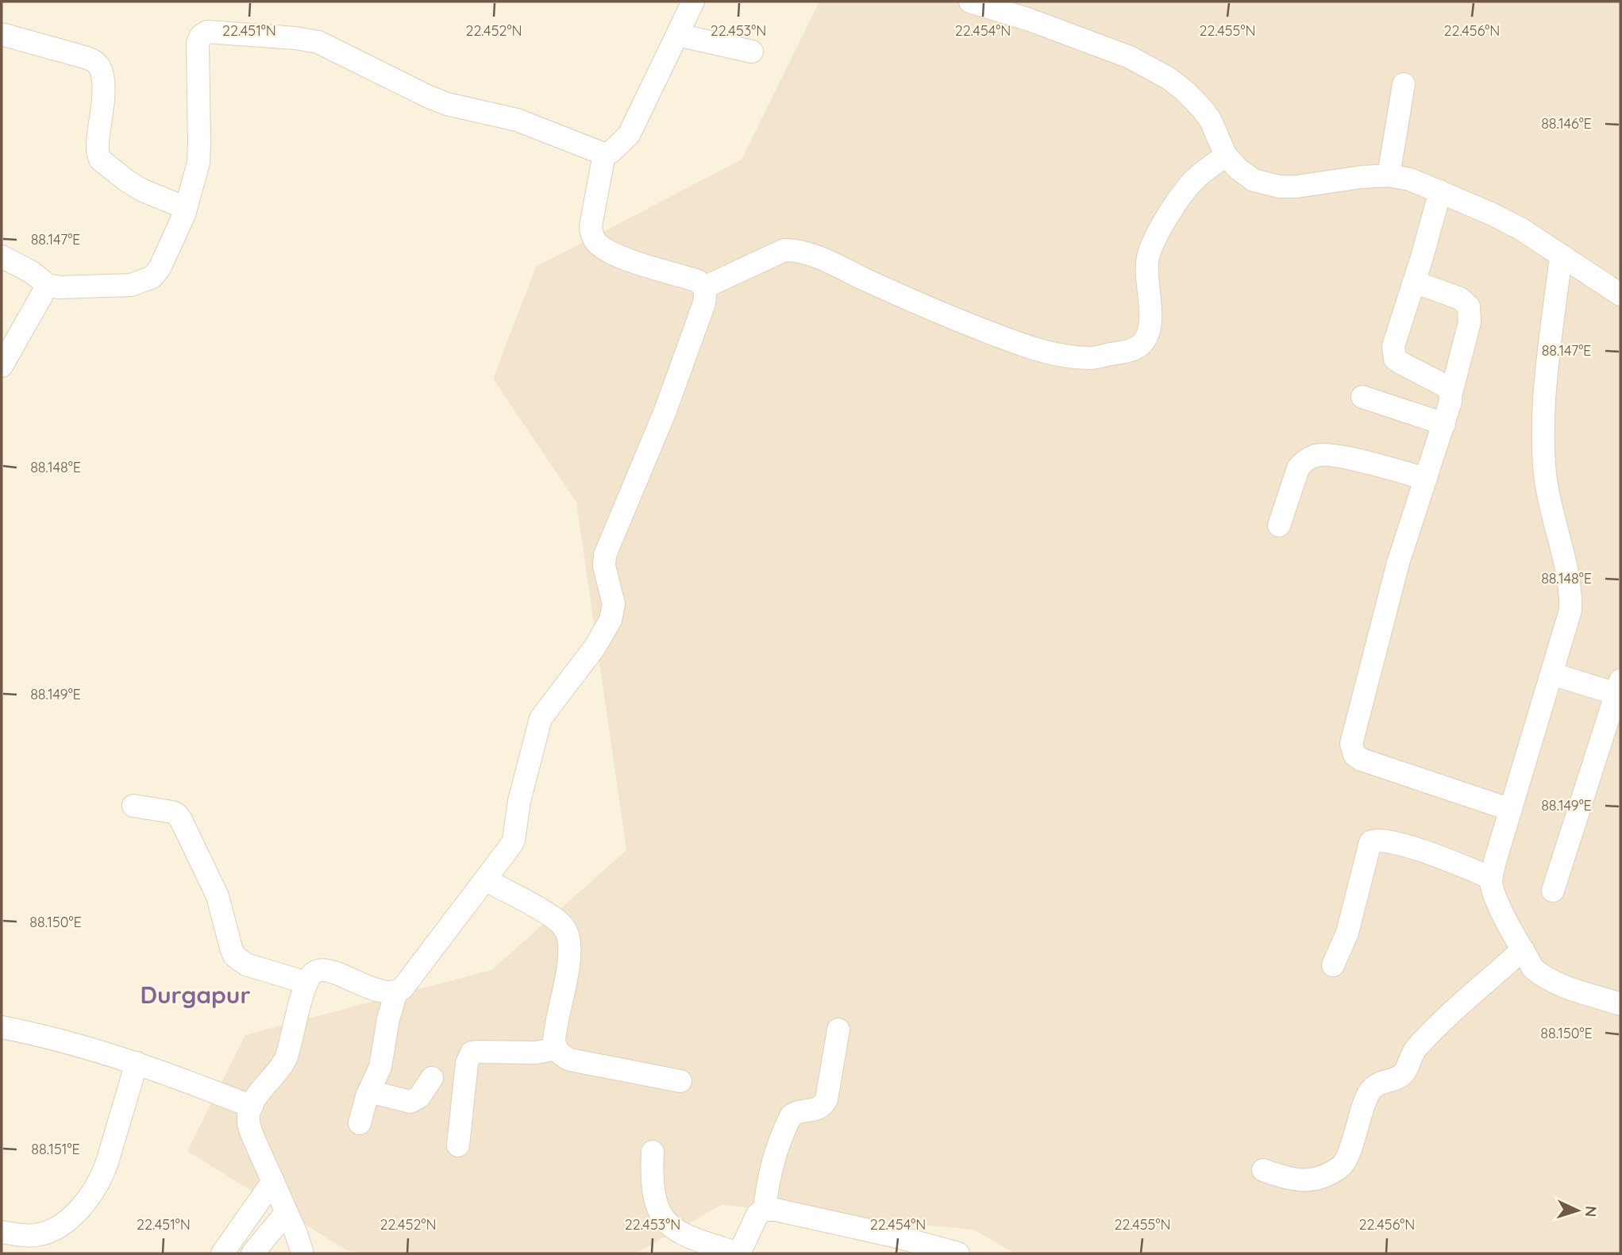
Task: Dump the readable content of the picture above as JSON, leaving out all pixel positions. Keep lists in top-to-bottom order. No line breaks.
{"districts":["Durgapur"],"north":"right","coordinates":["22.451°N","22.452°N","22.453°N","22.454°N","22.455°N","22.456°N","88.146°E","88.147°E","88.148°E","88.149°E","88.150°E","88.151°E"]}
